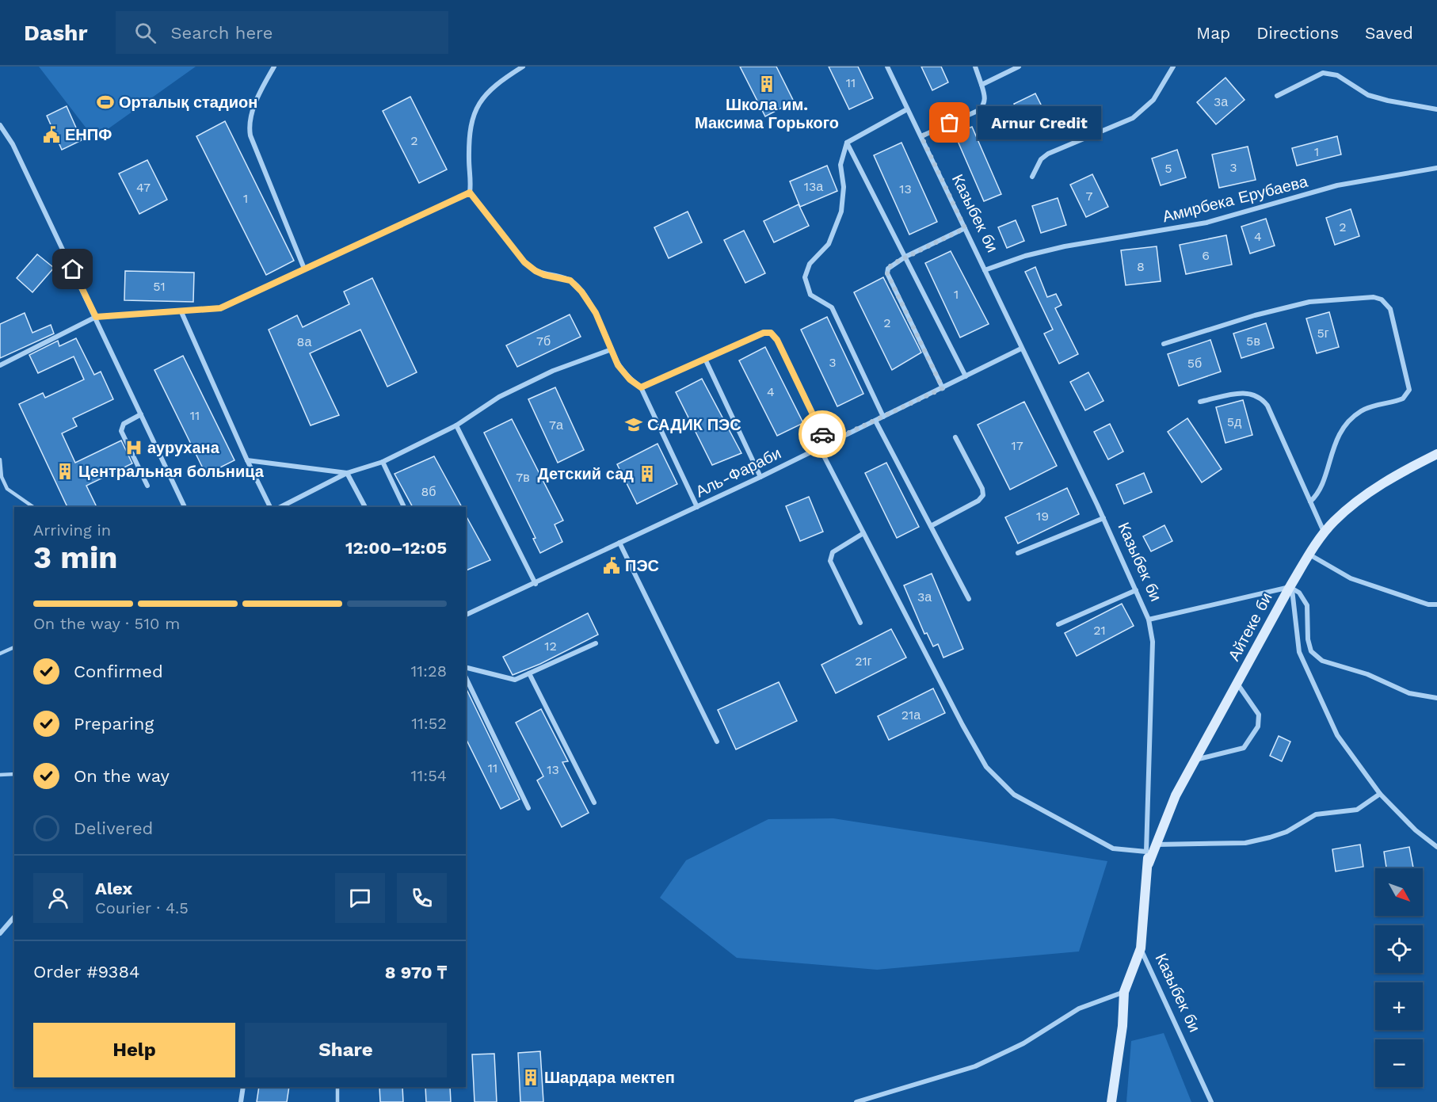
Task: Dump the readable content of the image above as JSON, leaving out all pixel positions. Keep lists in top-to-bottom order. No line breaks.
{"streets":{"street":["Амирбека Ерубаева","Казыбек би","Аль-Фараби","Айтеке би"]},"crossings":[["Амирбека Ерубаева","Казыбек би"],["Казыбек би","Аль-Фараби"],["Казыбек би","Айтеке би"]],"places":{"building":["Школа им. Максима Горького","Центральная больница","Детский сад","Шардара мектеп"],"sports":["Орталық стадион"],"other":["Arnur Credit"],"public building":["ЕНПФ","ПЭС"],"school or university":["САДИК ПЭС"],"hospital":["аурухана"]},"house_numbers":["11","3а","2","1","3","5","13а","47","13","7","1","2","4","6","8","51","1","2","5г","7б","5в","8а","3","5б","4","11","5д","7а","17","7в","8б","19","3а","21","12","21г","21а","11","13"],"north":"bottom right","page":{"header":"Dashr","search":"Search here","nav":["Map","Directions","Saved"],"bubble":"Arnur Credit","heading":["3 min","Arriving in","12:00–12:05"],"panel":["Alex","Courier · 4.5","Order #9384","8 970 ₸"],"bar":"On the way · 510 m","list":[["Confirmed","11:28"],["Preparing","11:52"],["On the way","11:54"],"Delivered"],"map_buttons":["+","−"],"buttons":["Help","Share"]}}
